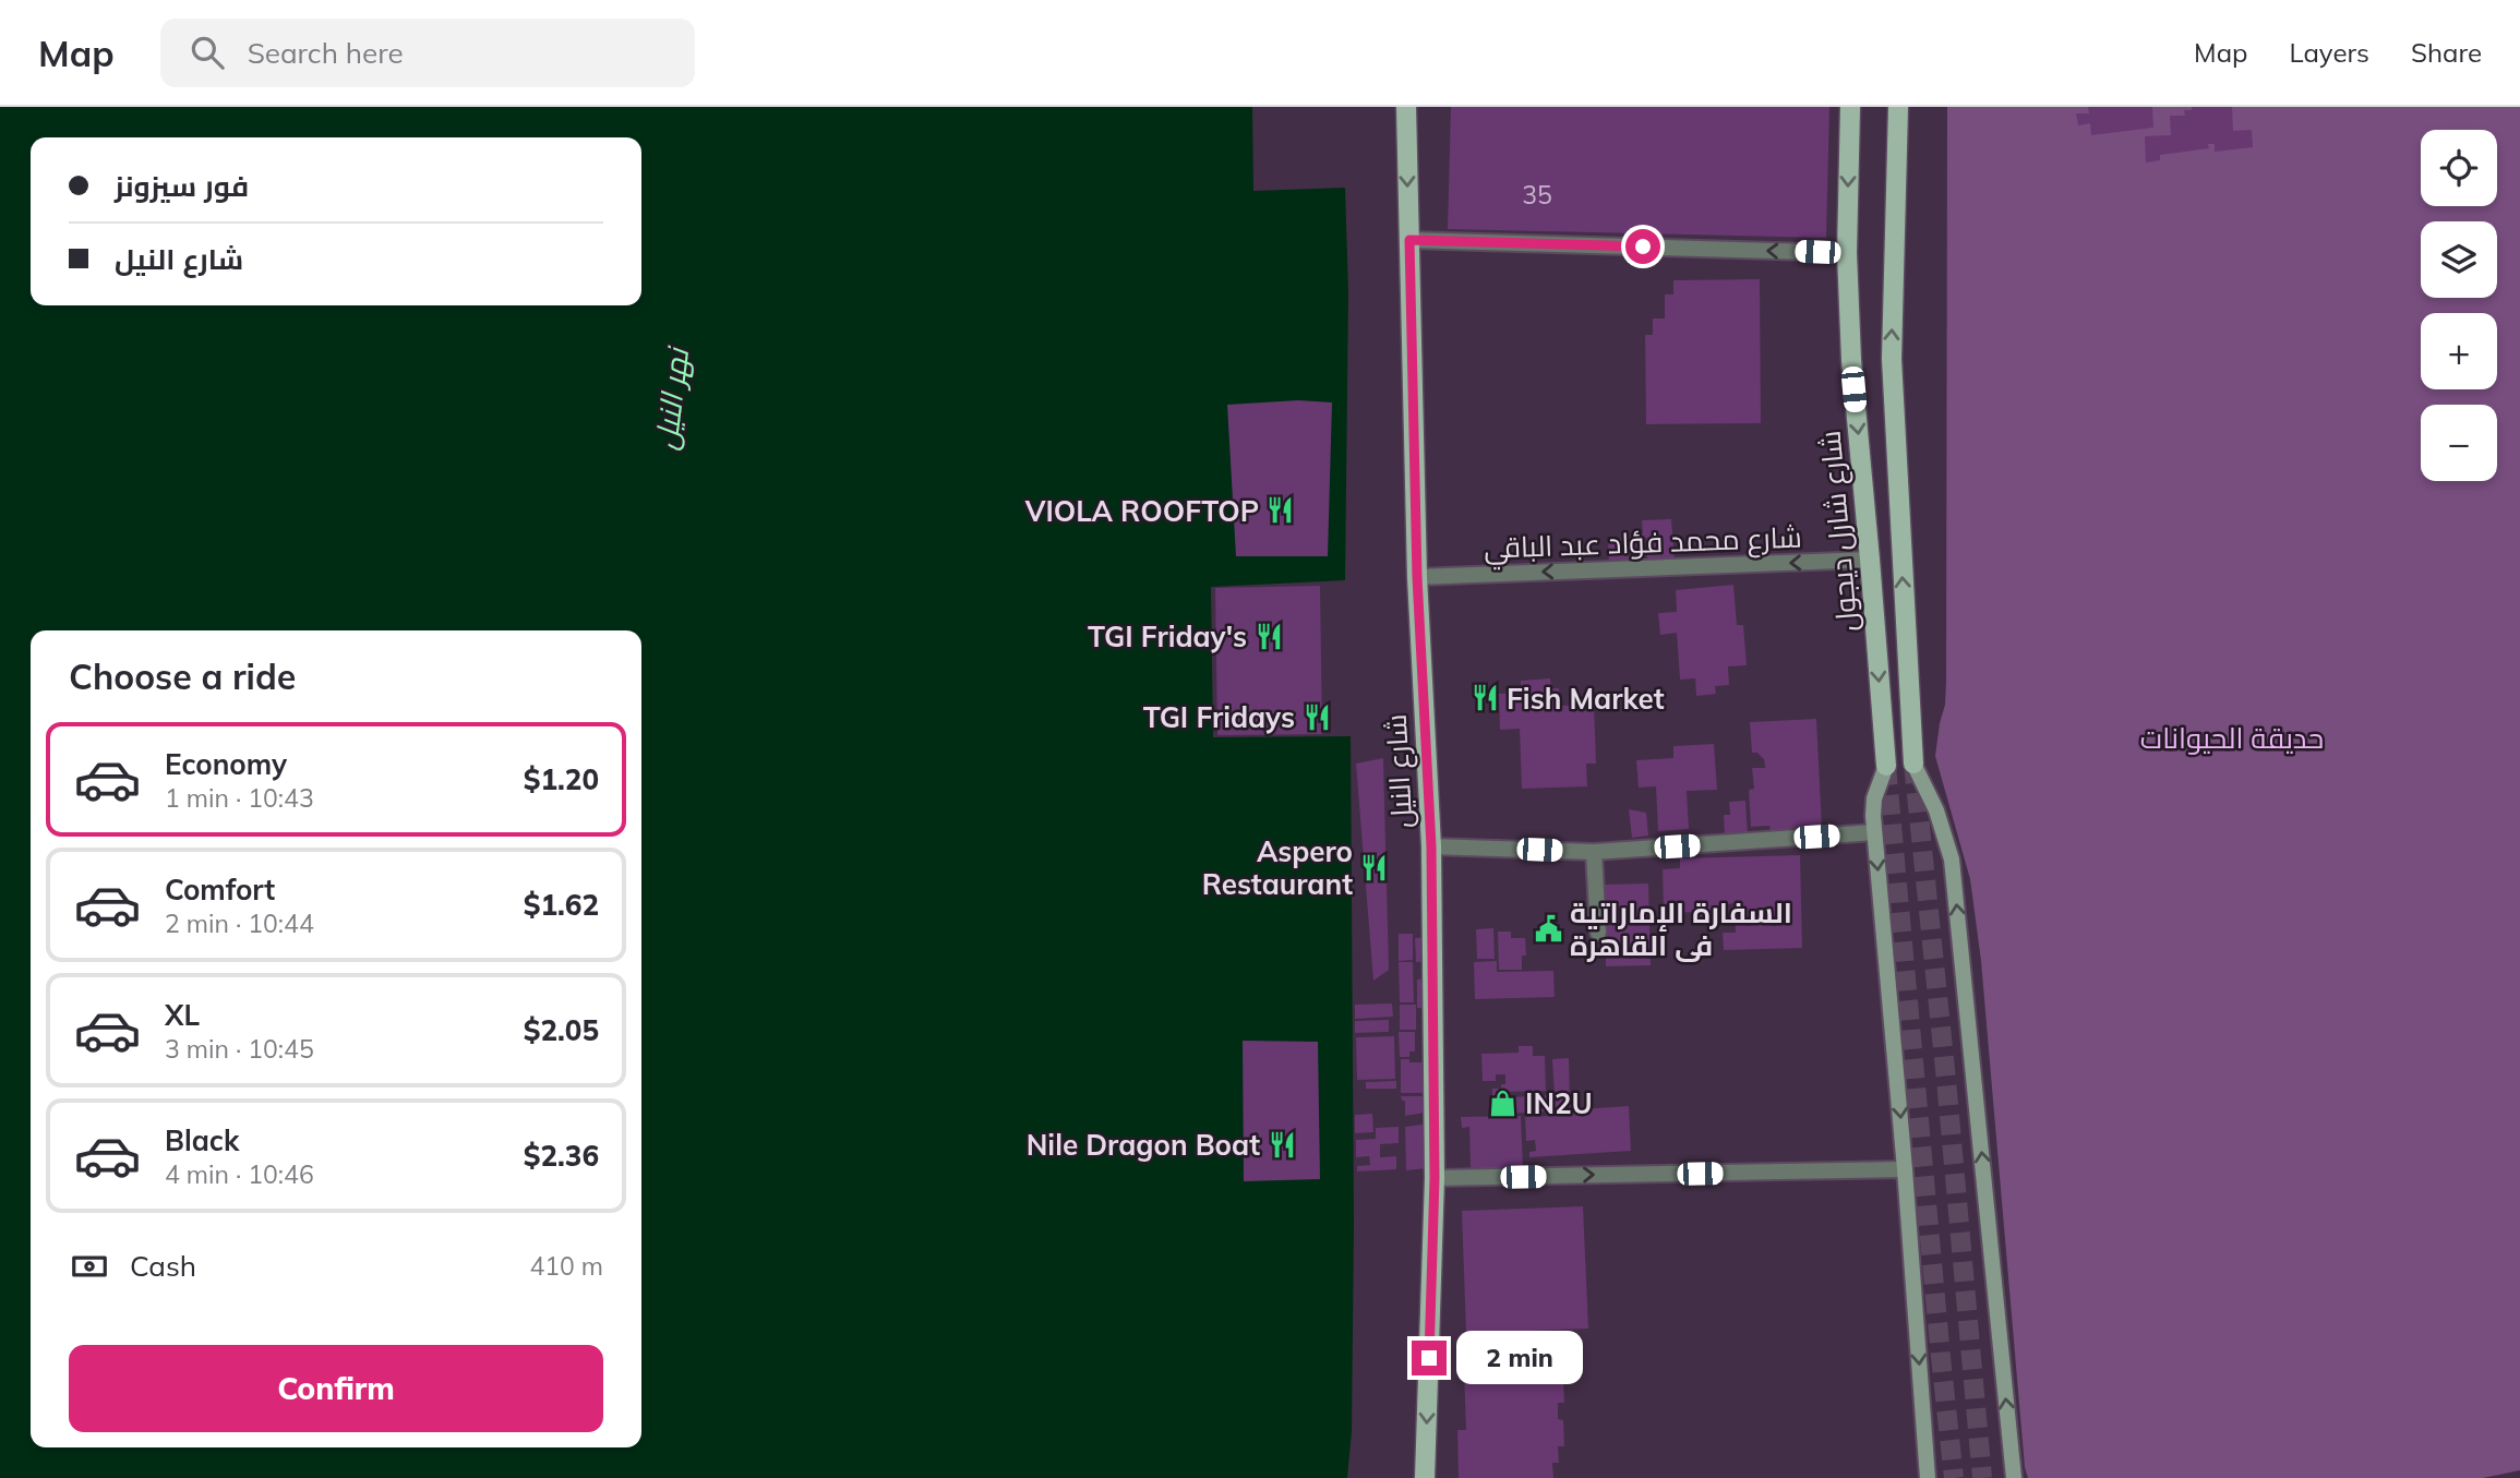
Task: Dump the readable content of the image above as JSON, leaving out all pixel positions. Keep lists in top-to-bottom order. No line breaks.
{"streets":{"main road":["شارع شارل ديجول","شارع النيل"],"street":["شارع محمد فؤاد عبد الباقي"]},"crossings":[["شارع شارل ديجول","شارع محمد فؤاد عبد الباقي"],["شارع محمد فؤاد عبد الباقي","شارع النيل"]],"one_way":["شارع محمد فؤاد عبد الباقي"],"water":["نهر النيل"],"parks":["حديقة الحيوانات"],"places":{"restaurant":["VIOLA ROOFTOP","TGI Friday's","Fish Market","TGI Fridays","Aspero Restaurant","Nile Dragon Boat"],"public building":["السفارة الإماراتية فى القاهرة"],"shop":["IN2U"]},"house_numbers":["35"],"page":{"header":"Map","search":"Search here","nav":["Map","Layers","Share"],"map_buttons":["+","−"],"banner":["فور سيزونز","شارع النيل"],"heading":"Choose a ride","list":[{"name":"Economy","note":"1 min · 10:43","value":"$1.20"},{"name":"Comfort","note":"2 min · 10:44","value":"$1.62"},{"name":"XL","note":"3 min · 10:45","value":"$2.05"},{"name":"Black","note":"4 min · 10:46","value":"$2.36"}],"pay":["Cash","410 m"],"buttons":"Confirm","bubble":"2 min"}}
